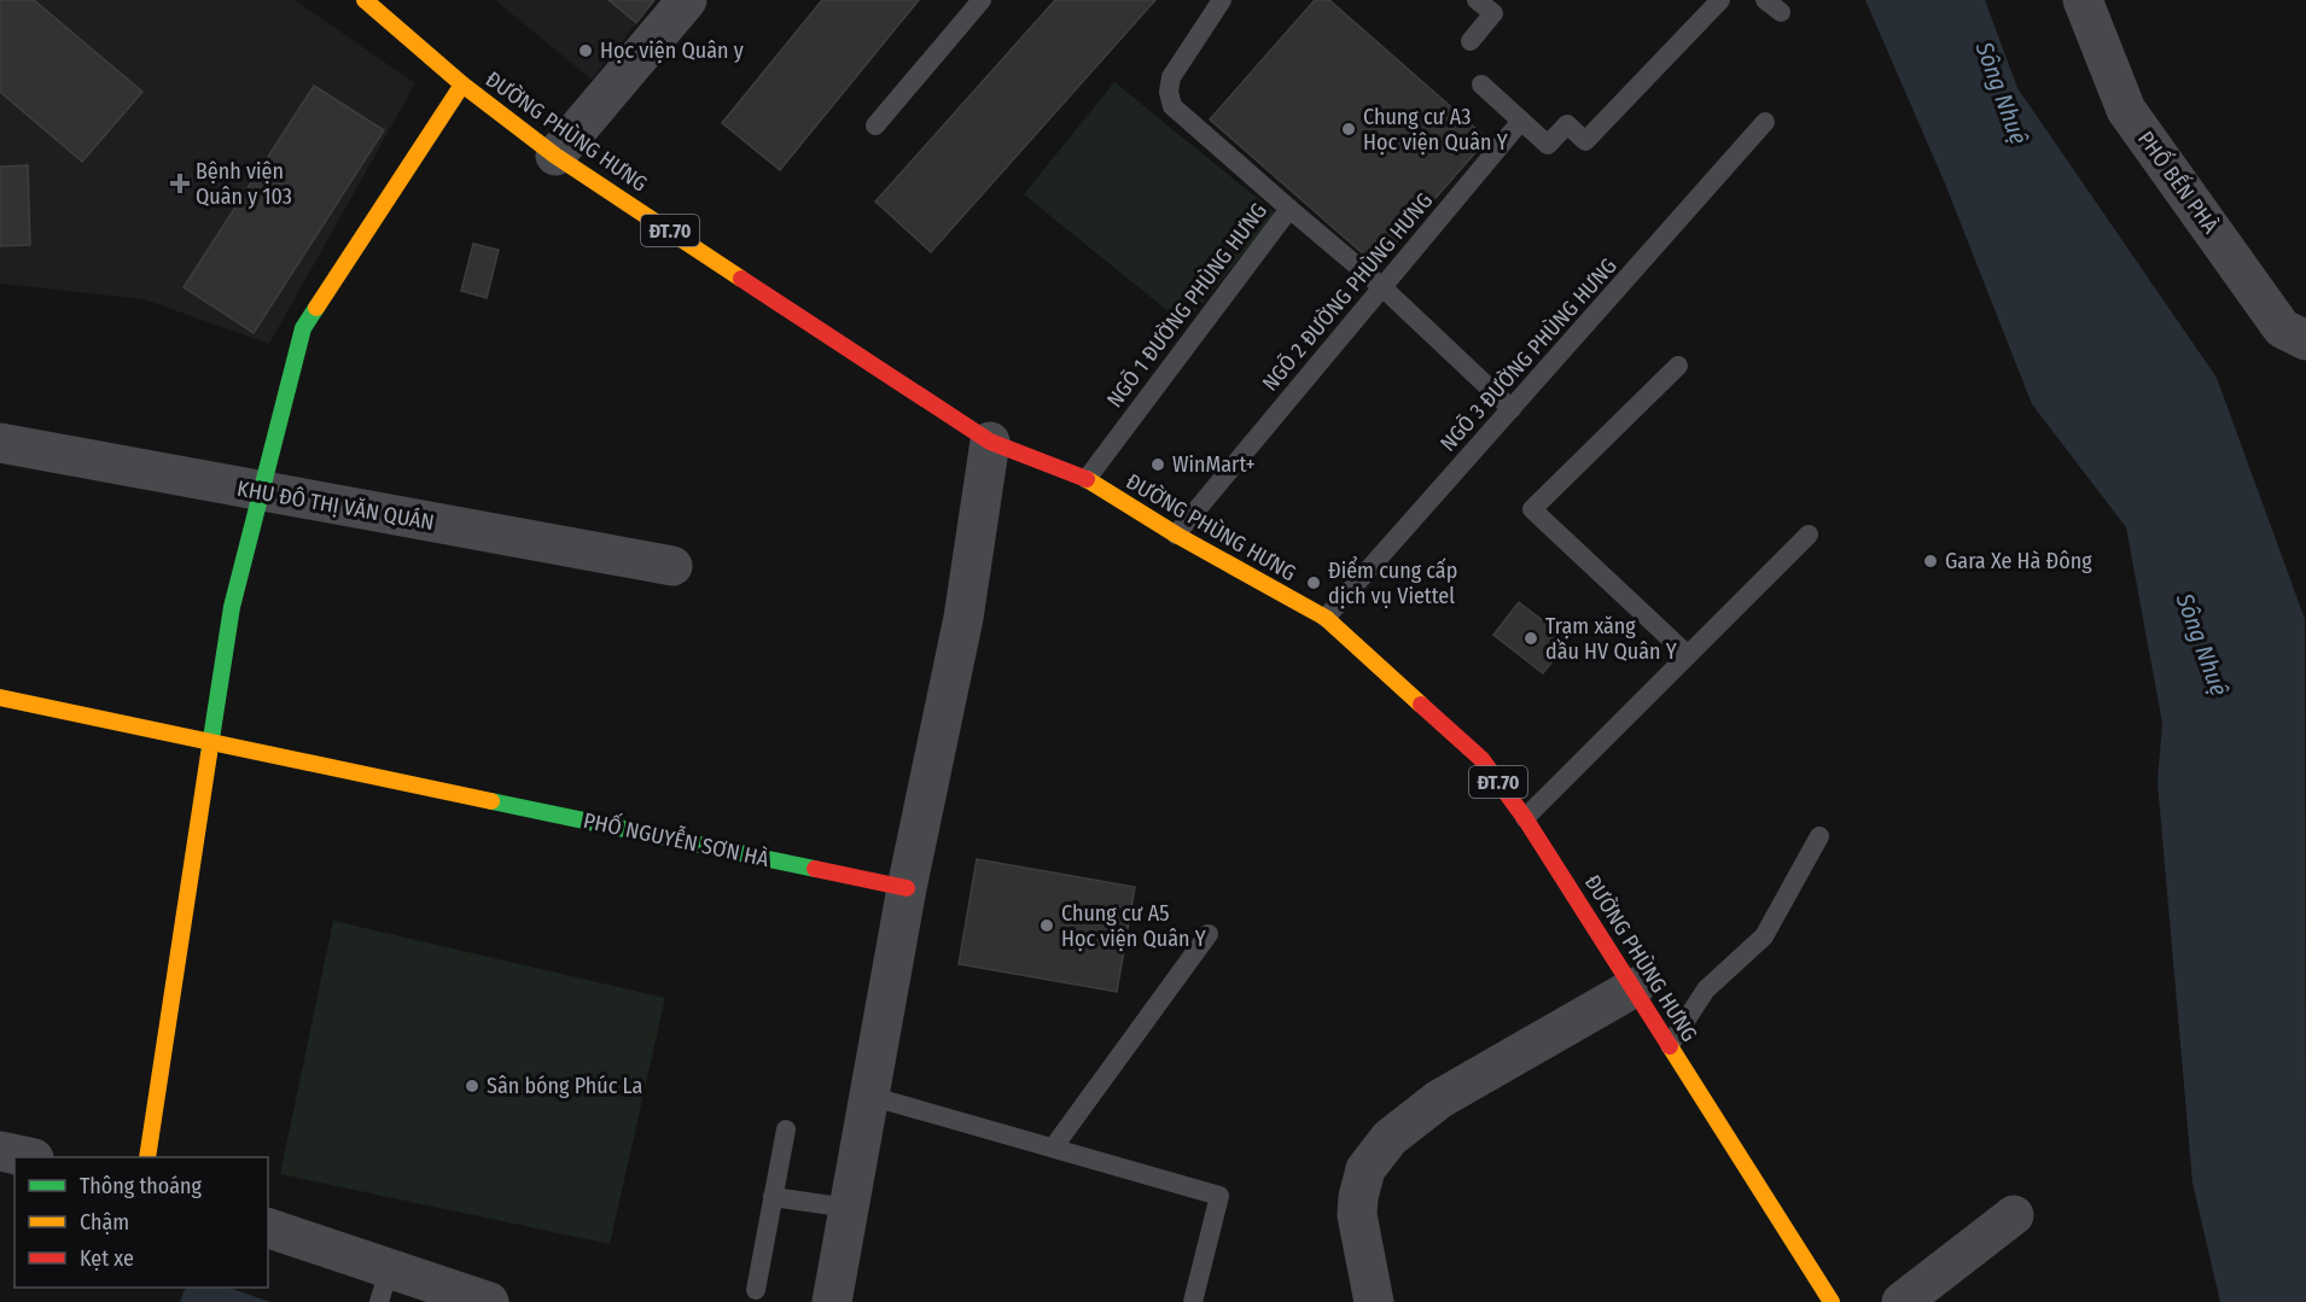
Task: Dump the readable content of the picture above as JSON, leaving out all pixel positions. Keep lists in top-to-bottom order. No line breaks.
{"streets":{"street":["ĐƯỜNG PHÙNG HƯNG","PHỐ BẾN PHÀ","ĐT.70","KHU ĐÔ THỊ VĂN QUÁN","PHỐ NGUYỄN SƠN HÀ"],"lane":["NGÕ 2 ĐƯỜNG PHÙNG HƯNG","NGÕ 1 ĐƯỜNG PHÙNG HƯNG","NGÕ 3 ĐƯỜNG PHÙNG HƯNG"]},"crossings":[["ĐƯỜNG PHÙNG HƯNG","NGÕ 2 ĐƯỜNG PHÙNG HƯNG"],["ĐƯỜNG PHÙNG HƯNG","NGÕ 1 ĐƯỜNG PHÙNG HƯNG"],["ĐƯỜNG PHÙNG HƯNG","NGÕ 3 ĐƯỜNG PHÙNG HƯNG"]],"water":["Sông Nhuệ"],"places":{"other":["Học viện Quân y","Chung cư A3 Học viện Quân Y","WinMart+","Gara Xe Hà Đông","Điểm cung cấp dịch vụ Viettel","Trạm xăng dầu HV Quân Y","Chung cư A5 Học viện Quân Y","Sân bóng Phúc La"],"health":["Bệnh viện Quân y 103"]},"legend":["Thông thoáng","Chậm","Kẹt xe"]}
